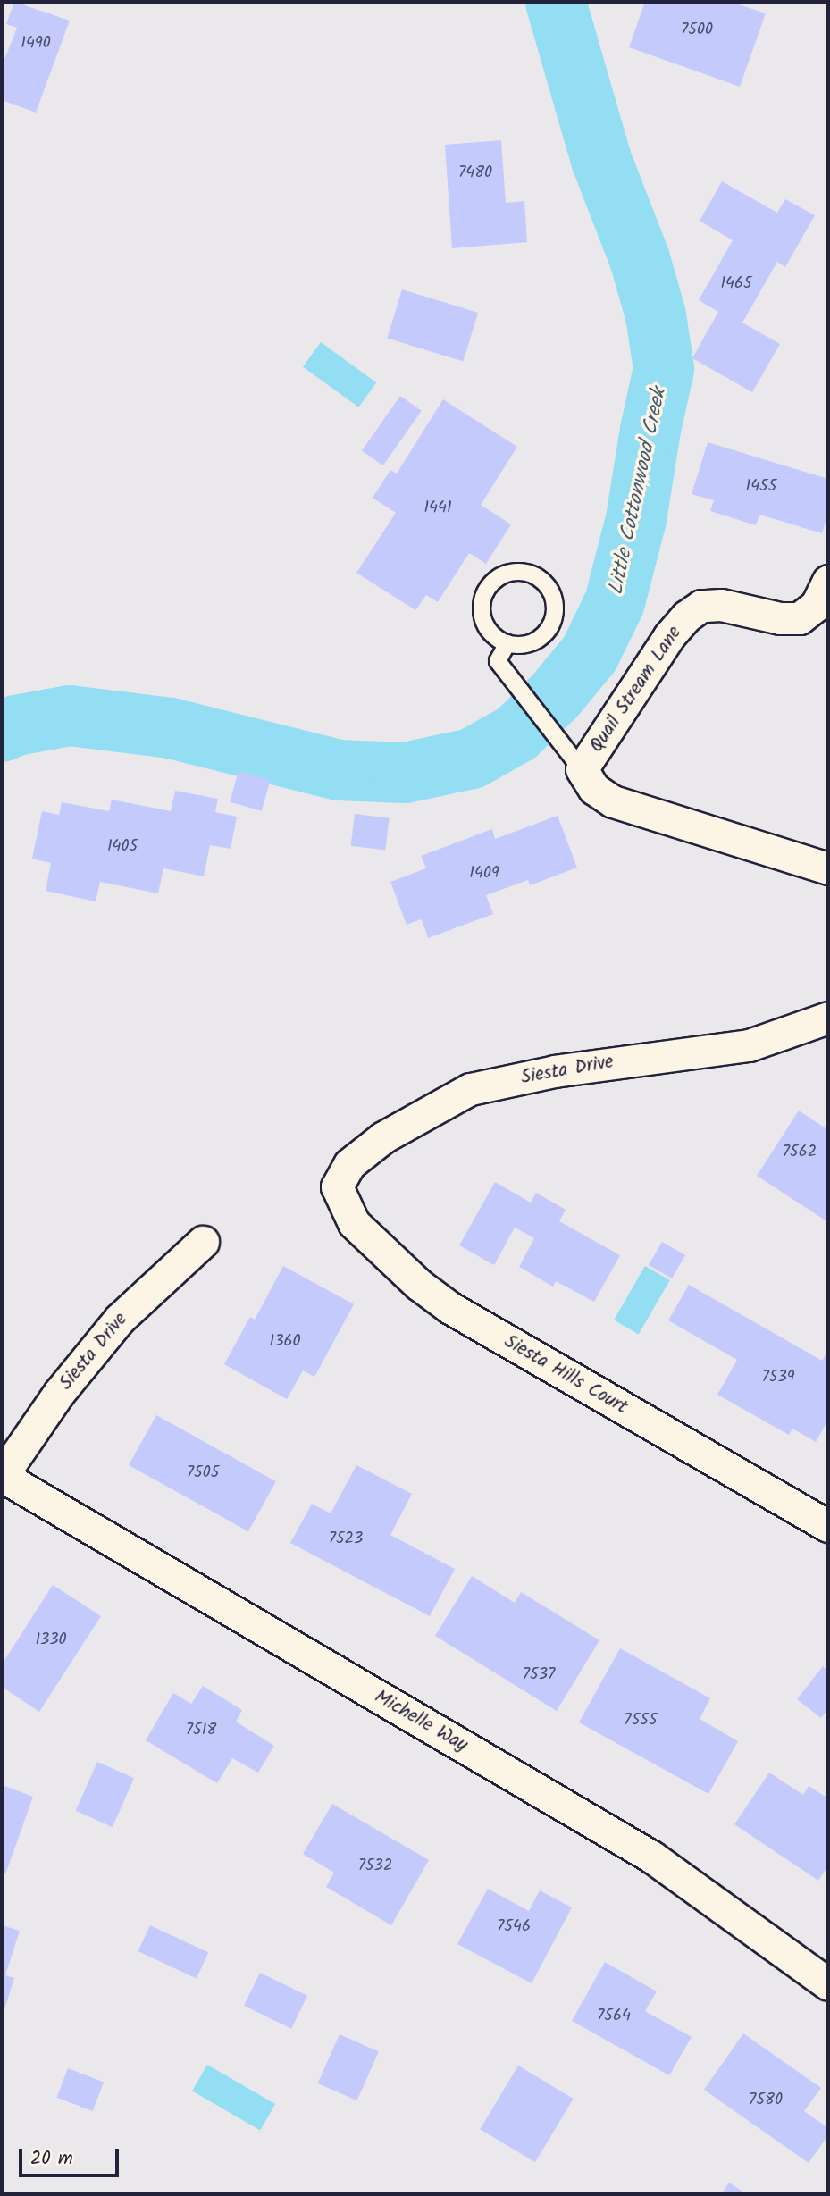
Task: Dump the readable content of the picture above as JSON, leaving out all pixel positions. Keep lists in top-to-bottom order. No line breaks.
{"streets":{"street":["Quail Stream Lane","Siesta Drive","Siesta Hills Court","Michelle Way"]},"crossings":[["Siesta Drive","Siesta Hills Court"],["Siesta Drive","Michelle Way"]],"water":["Little Cottonwood Creek"],"house_numbers":["7500","1490","7480","1465","1455","1441","1405","1409","7562","1360","7539","7505","7523","1330","7537","7555","7518","7532","7546","7564","7580"],"scale_bar":"20 m"}
